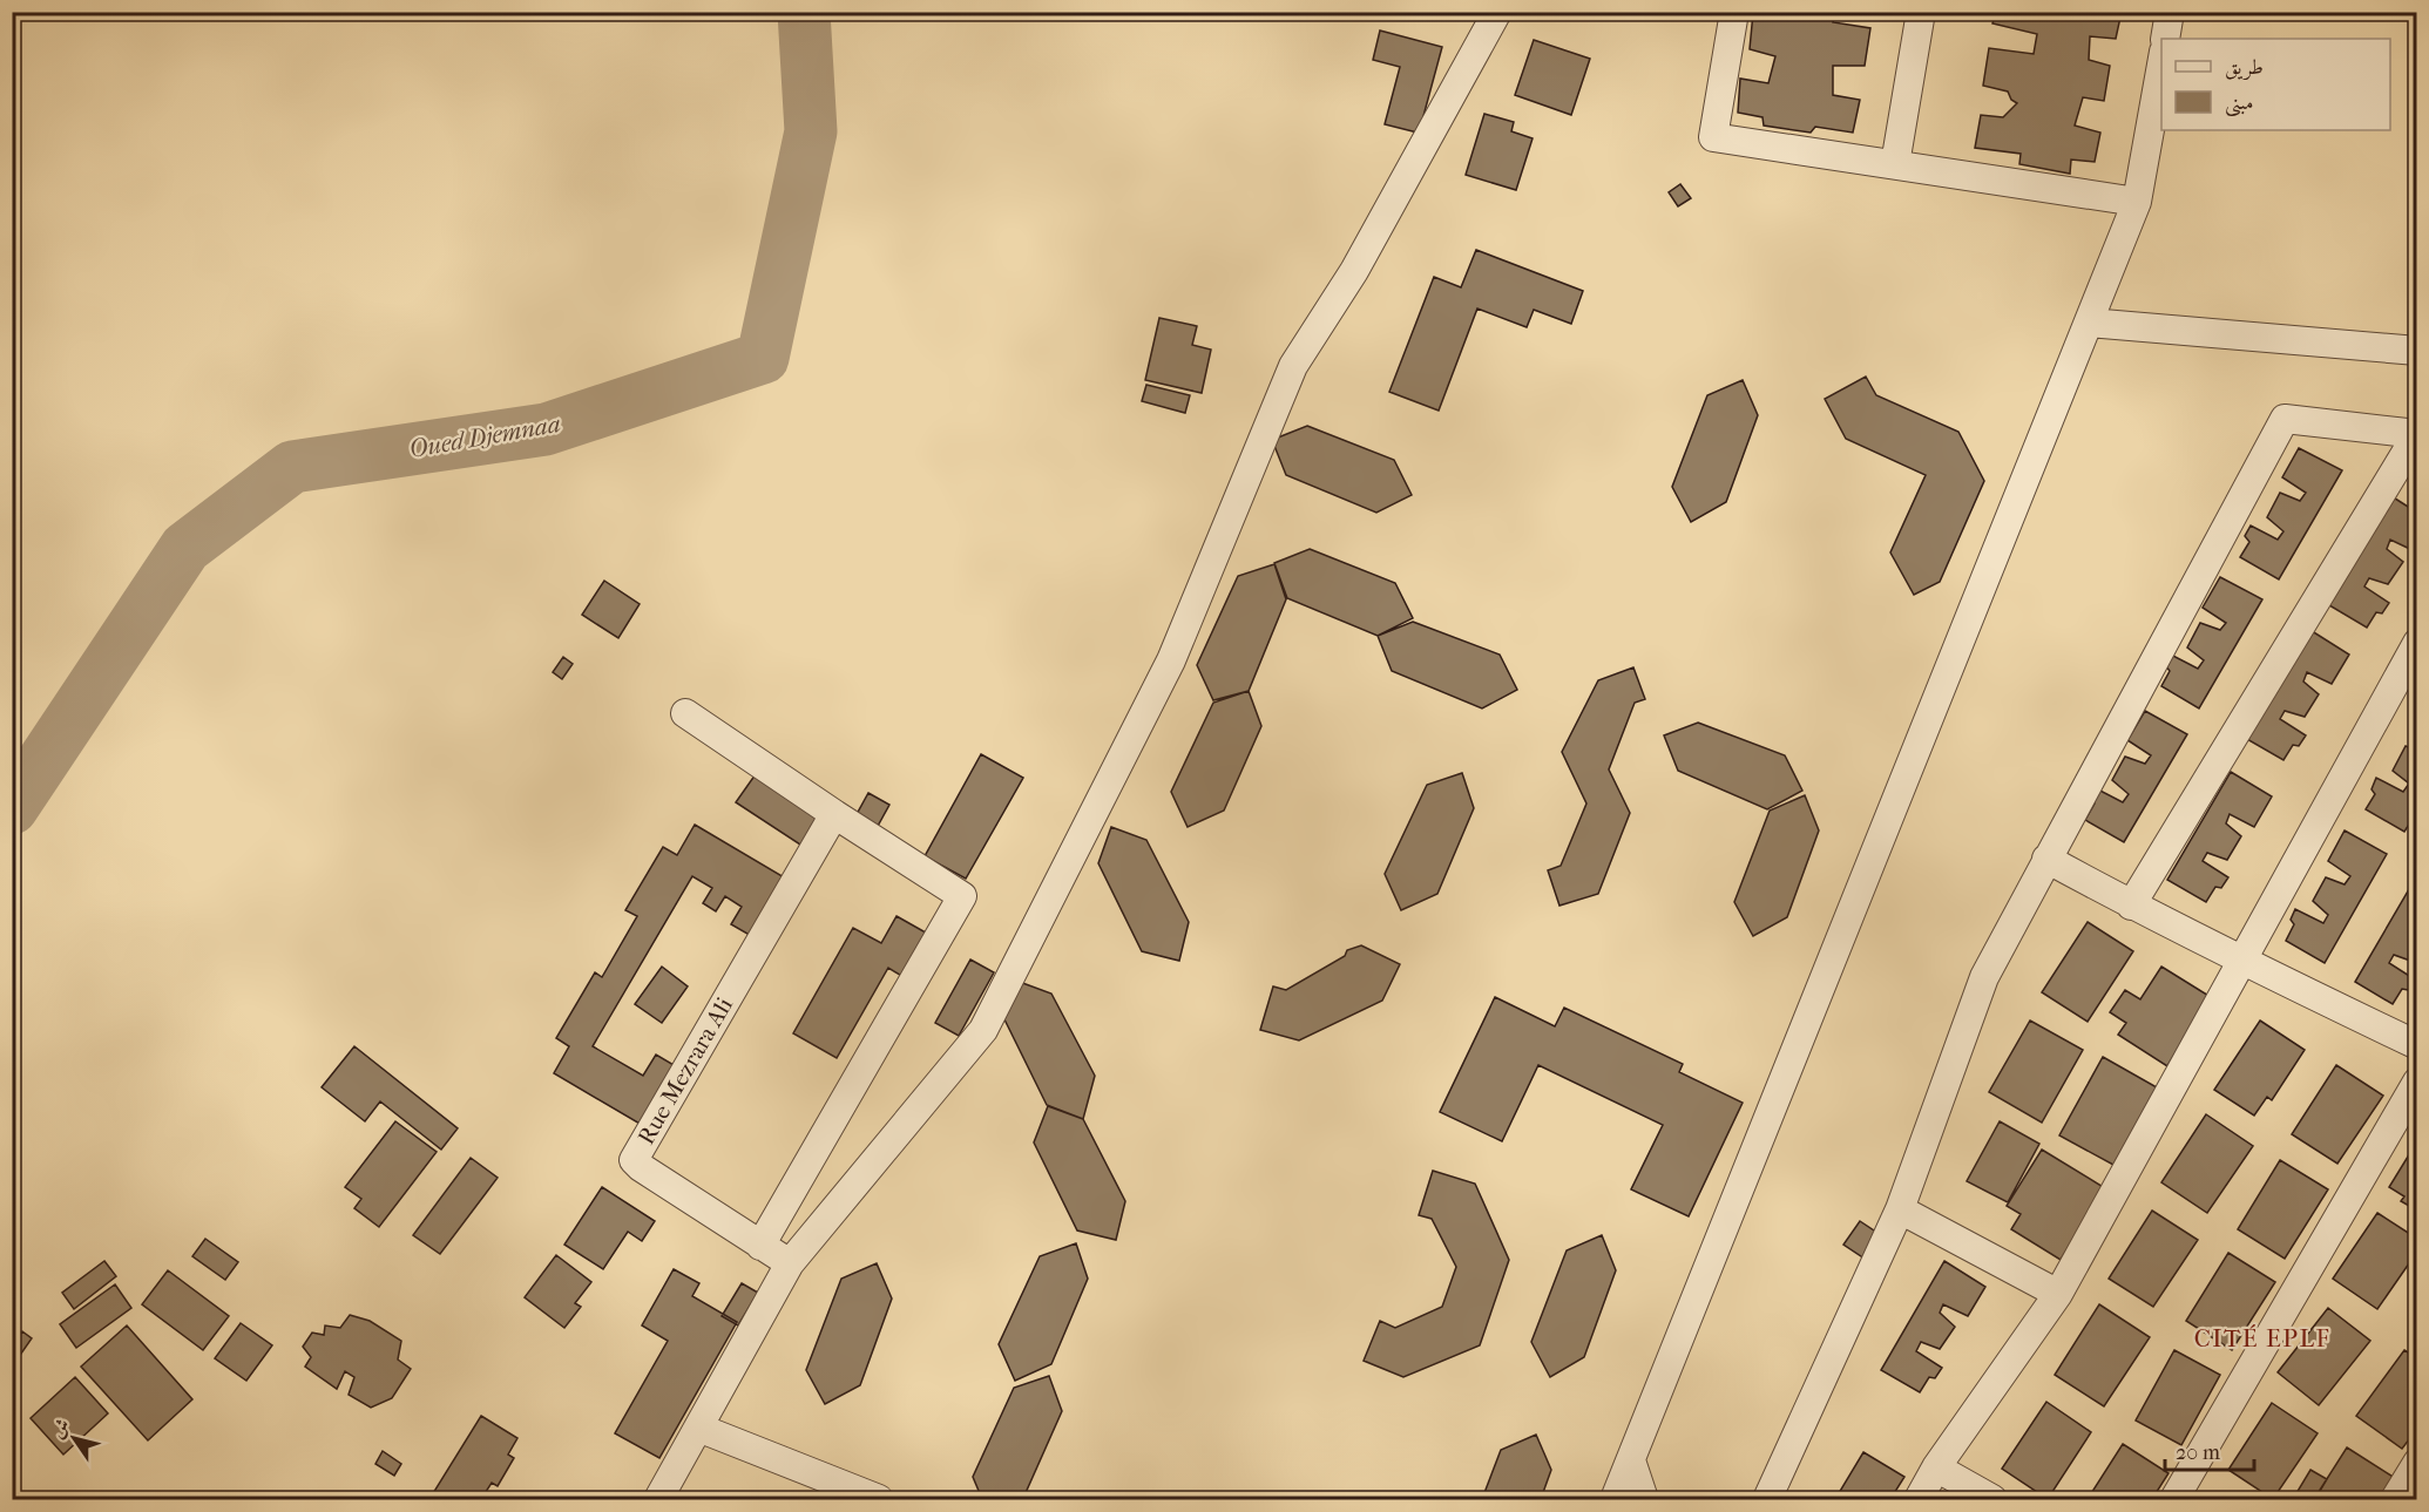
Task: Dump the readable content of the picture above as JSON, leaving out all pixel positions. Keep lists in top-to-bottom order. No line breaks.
{"streets":{"street":["Rue Mezrara Ali"]},"districts":["CITÉ EPLF"],"water":["Oued Djemnaa"],"legend":["طريق","مبنى"],"scale_bar":"20 m","north":"top left"}
